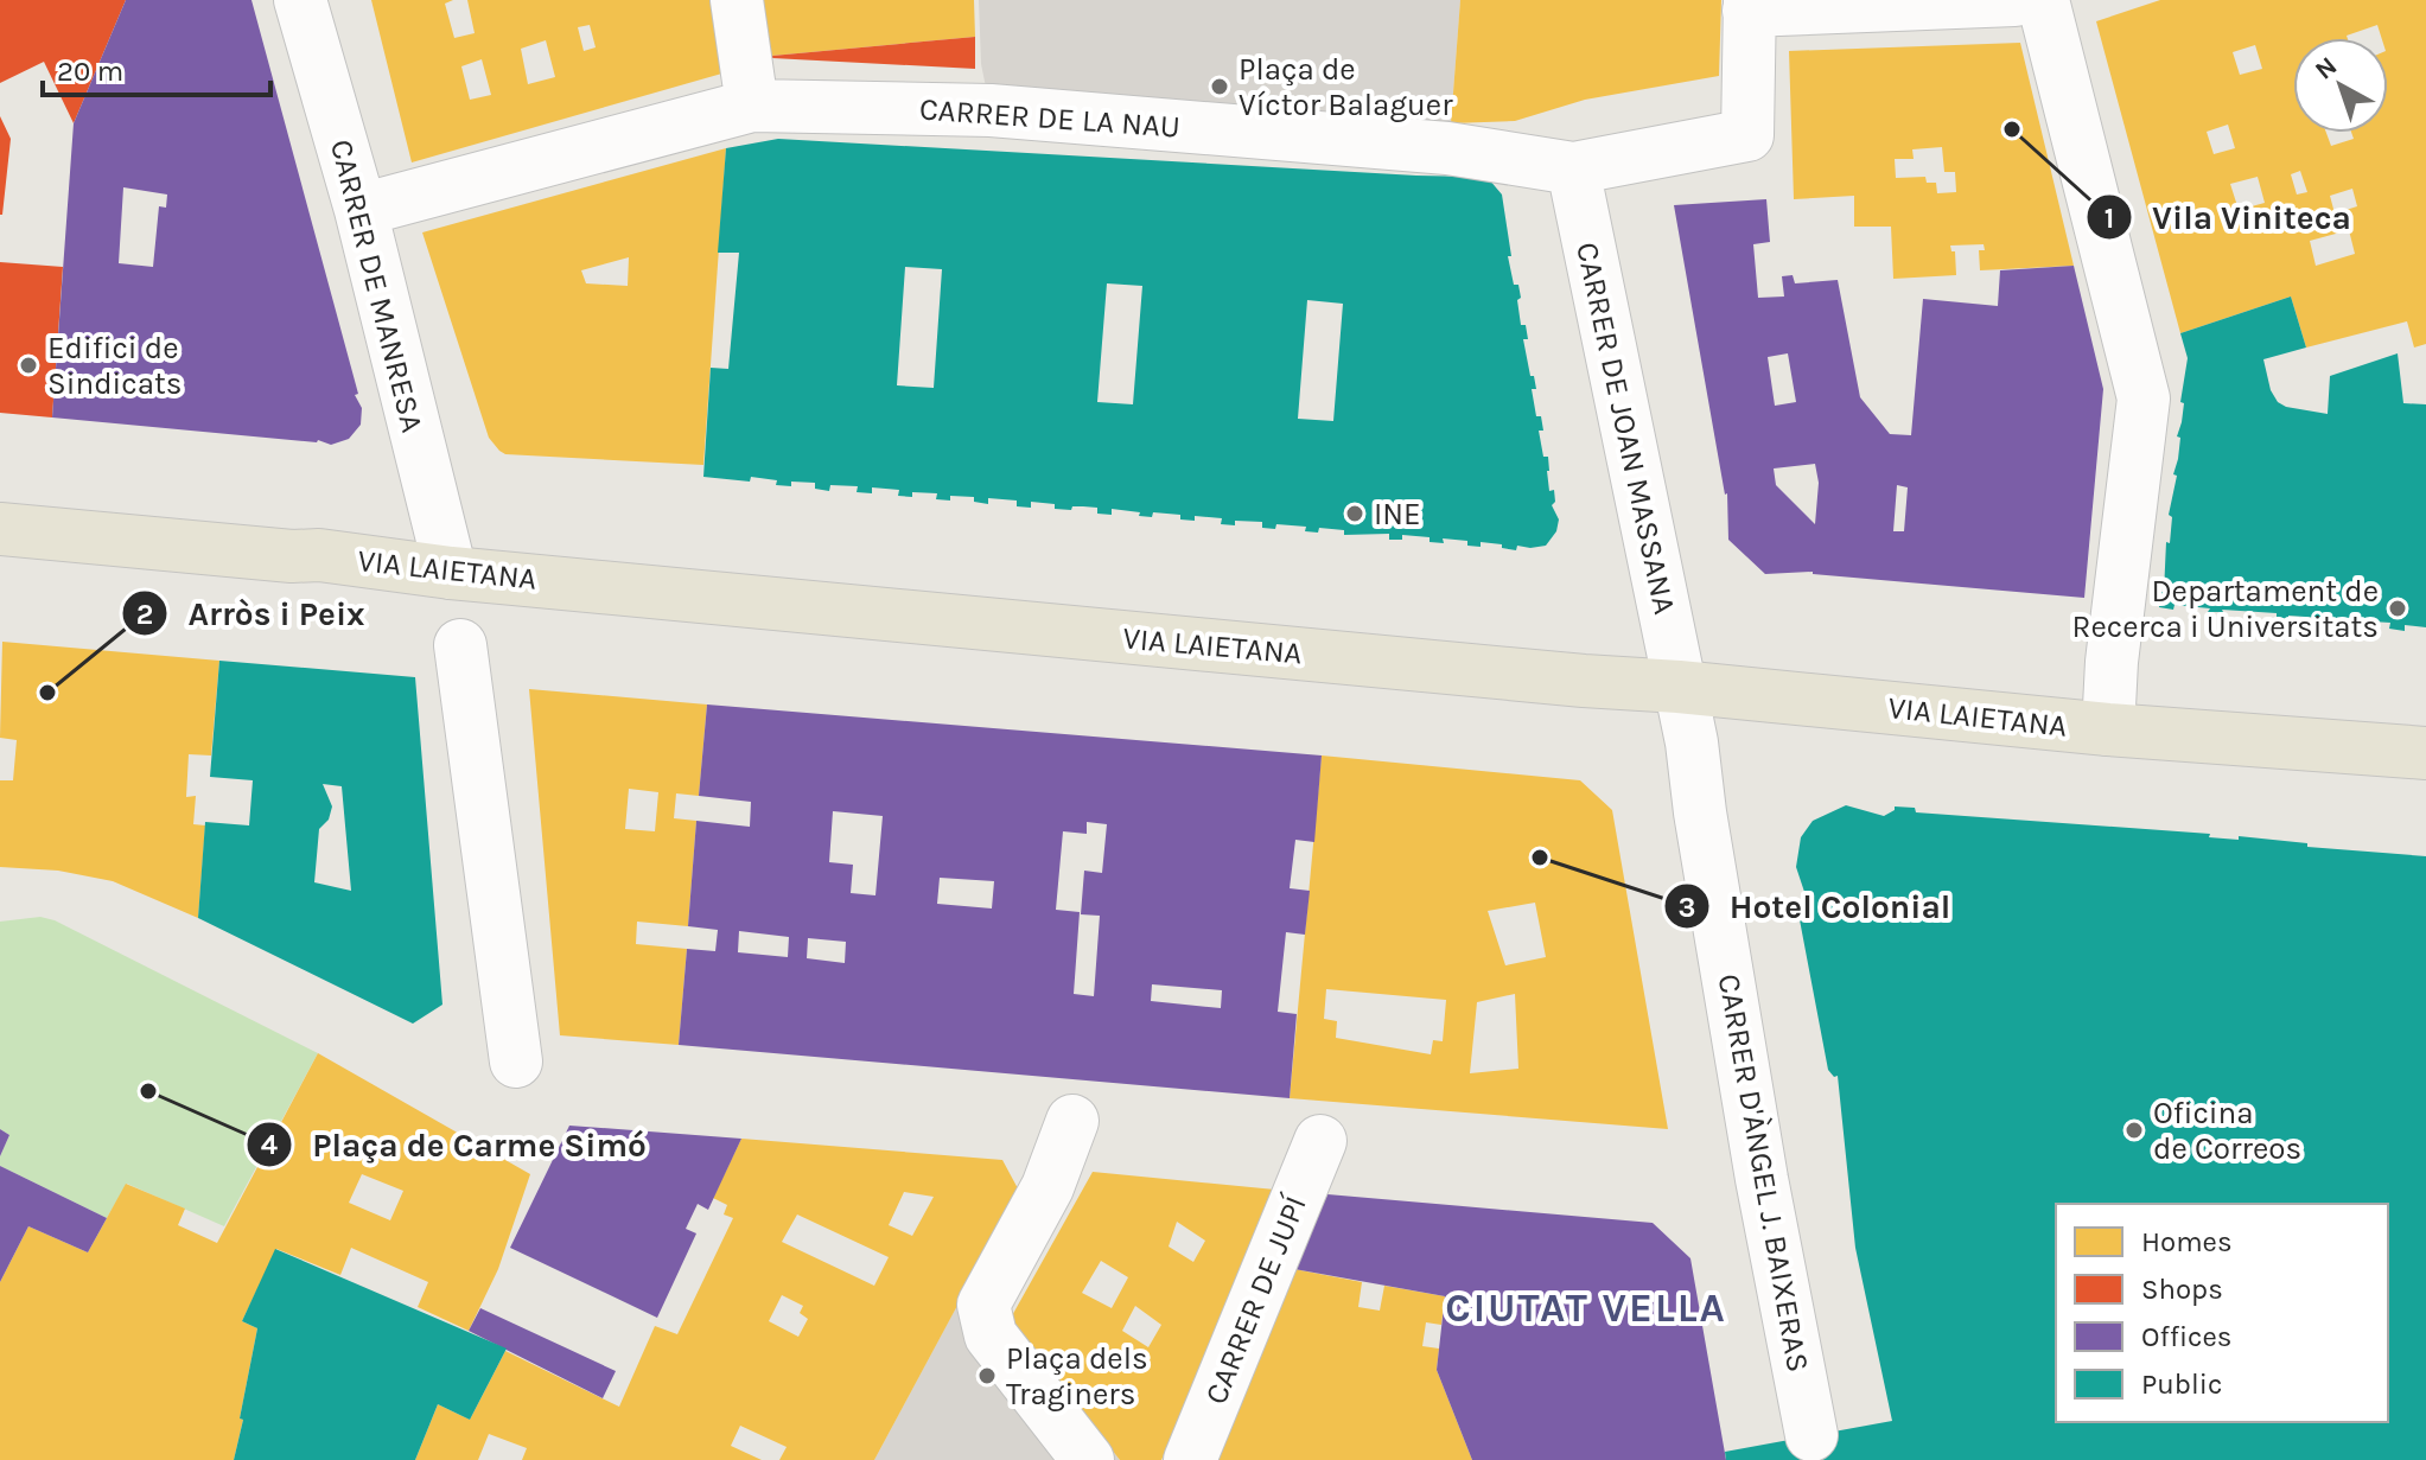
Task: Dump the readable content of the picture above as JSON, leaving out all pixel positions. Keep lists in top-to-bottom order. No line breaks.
{"streets":{"main road":["VIA LAIETANA"],"street":["CARRER DE LA NAU","CARRER DE MANRESA","CARRER DE JOAN MASSANA","CARRER D'ÀNGEL J. BAIXERAS","CARRER DE JUPÍ"]},"crossings":[["CARRER DE LA NAU","CARRER DE MANRESA"],["CARRER DE LA NAU","CARRER DE JOAN MASSANA"],["CARRER DE MANRESA","VIA LAIETANA"],["CARRER DE JOAN MASSANA","VIA LAIETANA"],["CARRER DE JOAN MASSANA","CARRER D'ÀNGEL J. BAIXERAS"],["VIA LAIETANA","CARRER D'ÀNGEL J. BAIXERAS"]],"districts":["CIUTAT VELLA"],"places":["Plaça de Víctor Balaguer","Vila Viniteca","Edifici de Sindicats","INE","Departament de Recerca i Universitats","Arròs i Peix","Hotel Colonial","Plaça de Carme Simó","Oficina de Correos","Plaça dels Traginers"],"legend":["Homes","Shops","Offices","Public"],"scale_bar":"20 m","north":"top left"}
